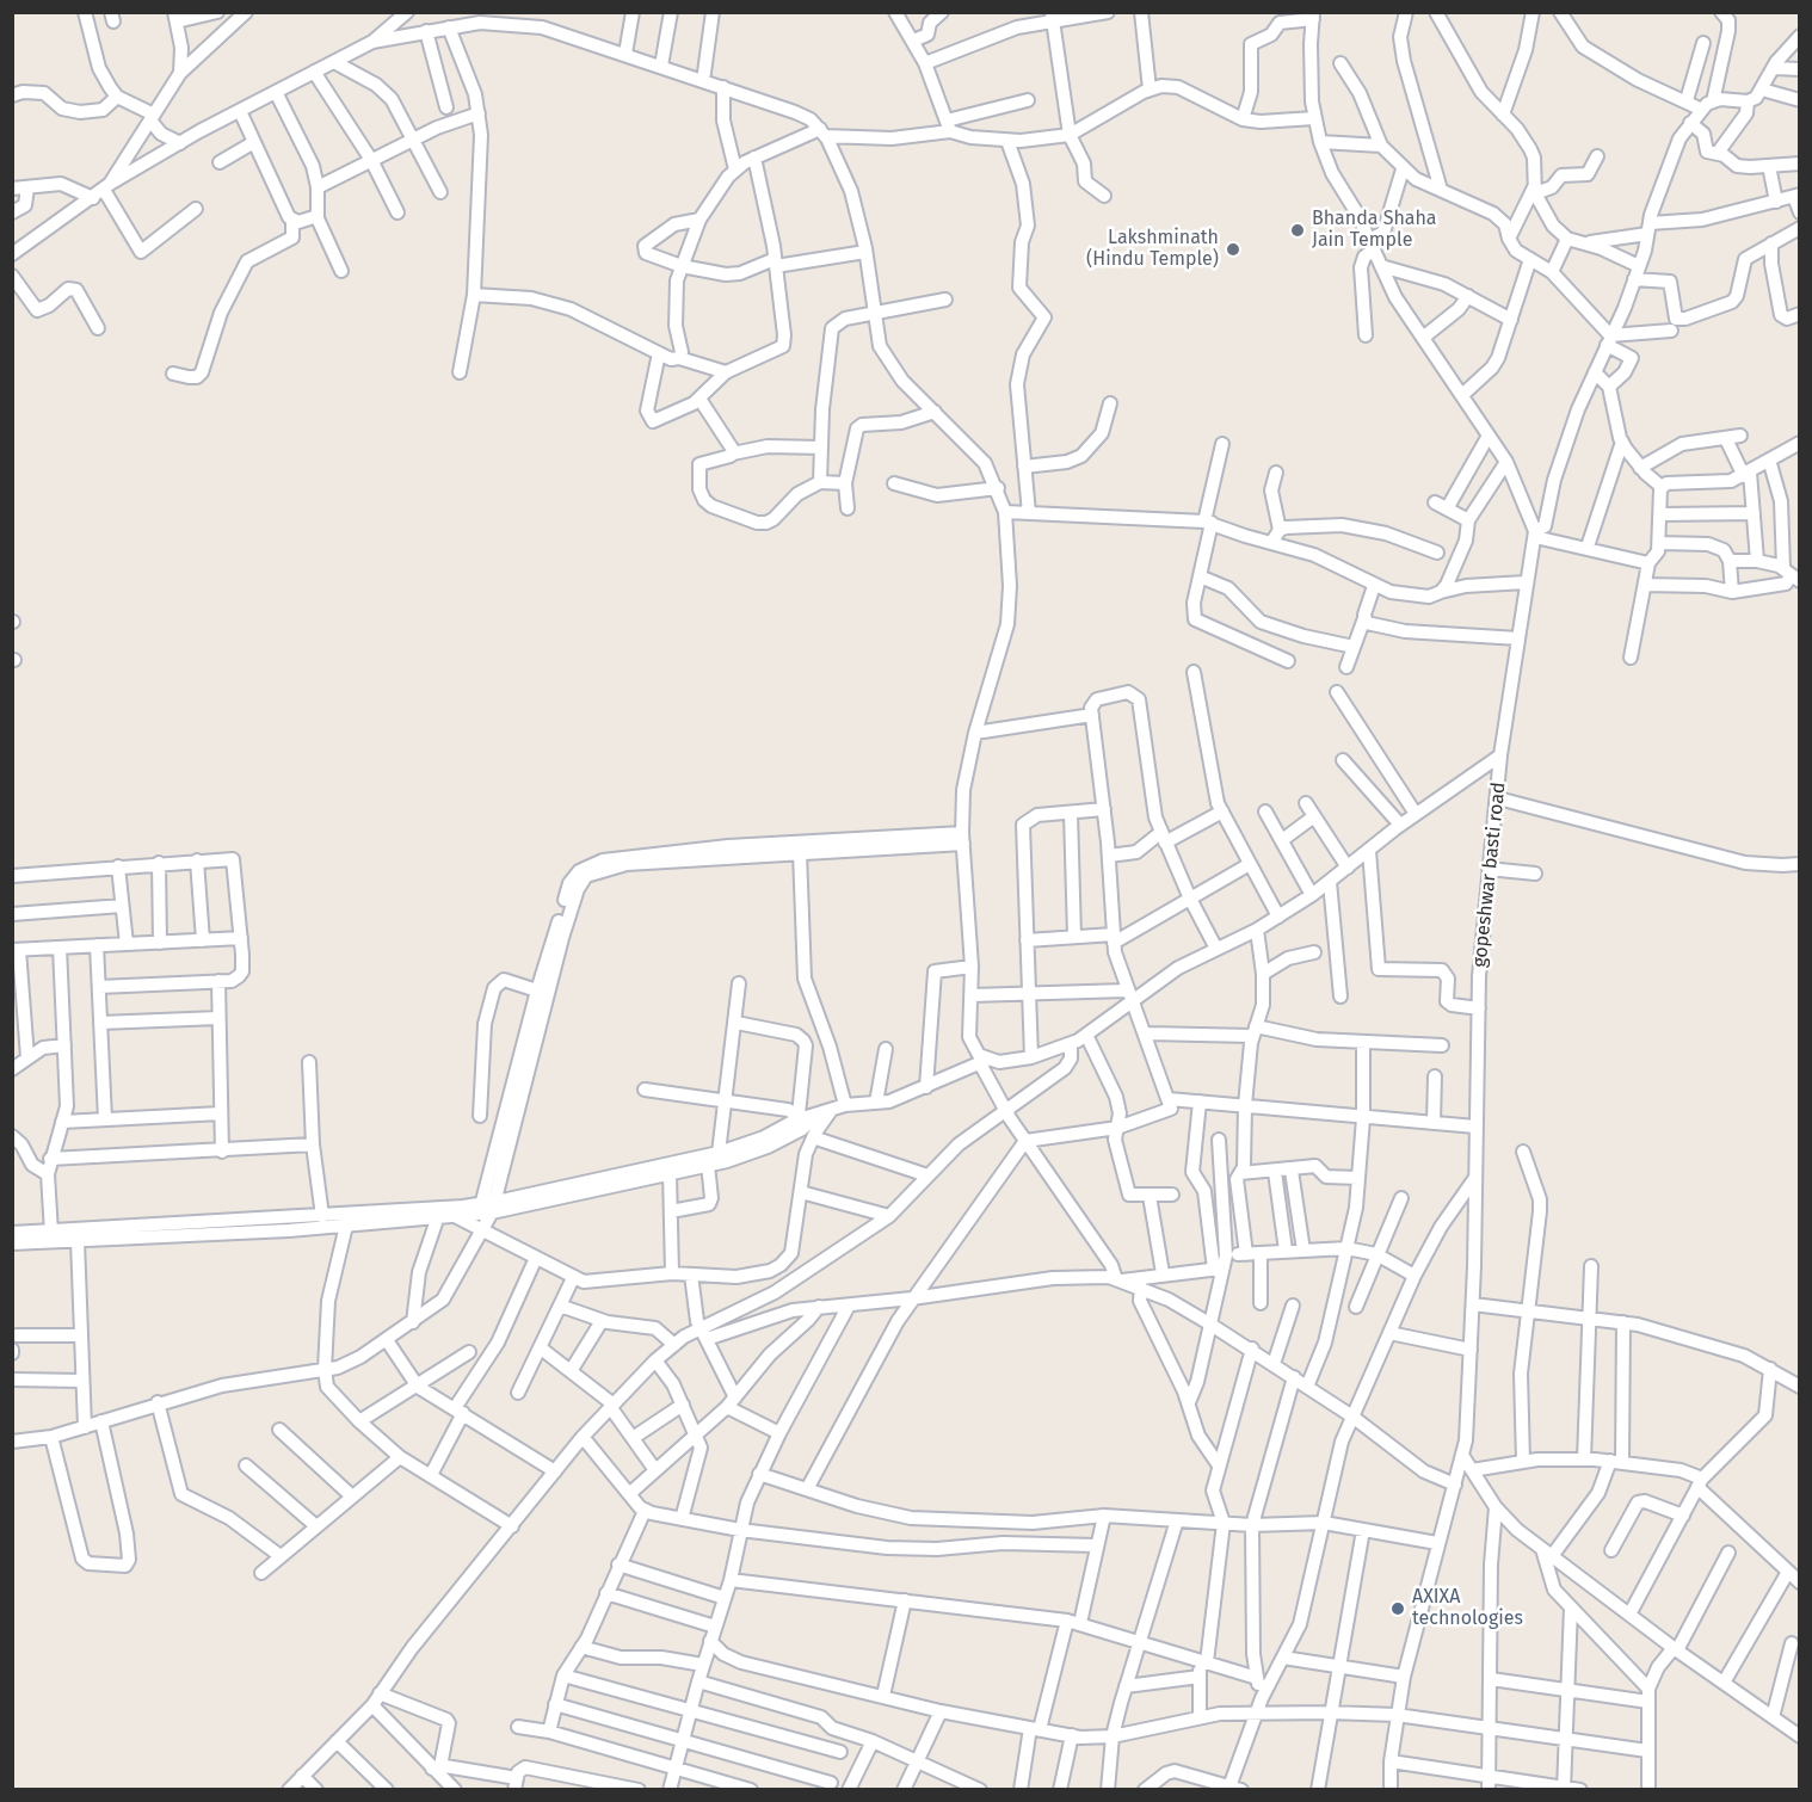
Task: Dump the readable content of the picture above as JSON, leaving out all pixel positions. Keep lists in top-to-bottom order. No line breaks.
{"streets":{"street":["gopeshwar basti road"]},"places":["Bhanda Shaha Jain Temple","Lakshminath (Hindu Temple)","AXIXA technologies"]}
